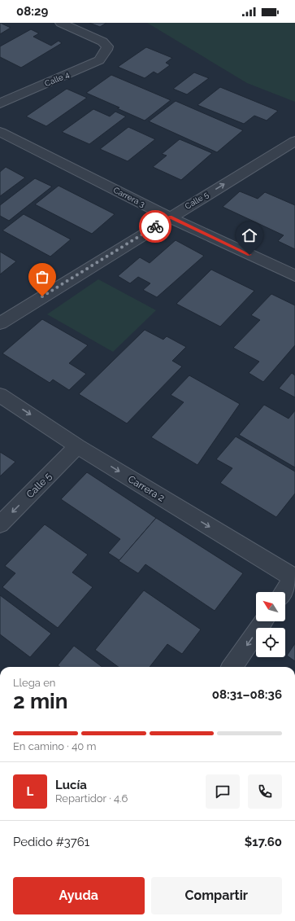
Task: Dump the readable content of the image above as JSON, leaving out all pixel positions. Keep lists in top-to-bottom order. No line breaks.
{"streets":{"street":["Calle 4","Carrera 3","Calle 5","Carrera 2"]},"crossings":[["Carrera 3","Calle 5"],["Calle 5","Carrera 2"]],"one_way":["Carrera 2"],"north":"top left","page":{"status":"08:29","heading":["2 min","Llega en","08:31–08:36"],"panel":["Lucía","Repartidor · 4.6","Pedido #3761","$17.60"],"bar":"En camino · 40 m","round":"L","buttons":["Ayuda","Compartir"]}}
